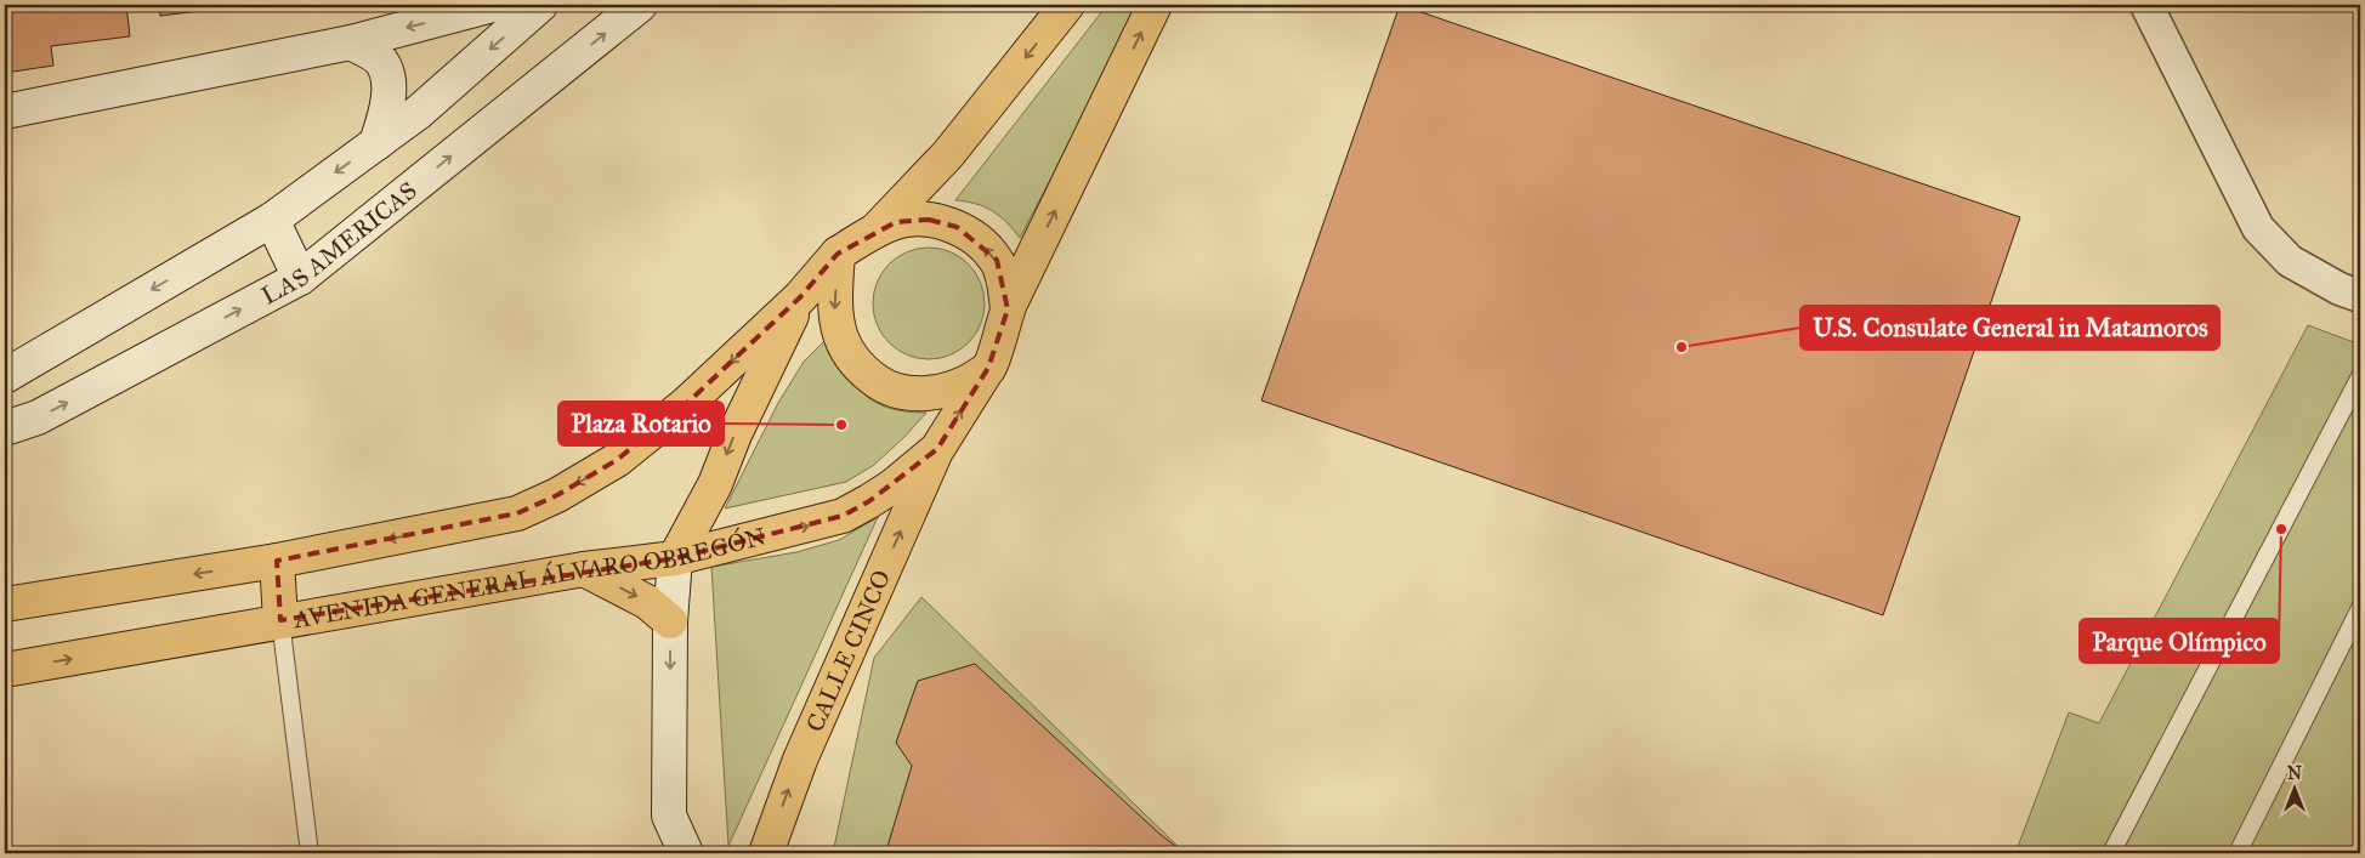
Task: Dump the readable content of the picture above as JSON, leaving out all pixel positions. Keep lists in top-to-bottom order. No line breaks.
{"streets":{"main road":["LAS AMERICAS","AVENIDA GENERAL ÁLVARO OBREGÓN","CALLE CINCO"]},"crossings":[["AVENIDA GENERAL ÁLVARO OBREGÓN","CALLE CINCO"]],"places":["U.S. Consulate General in Matamoros","Plaza Rotario","Parque Olímpico"],"north":"top"}
